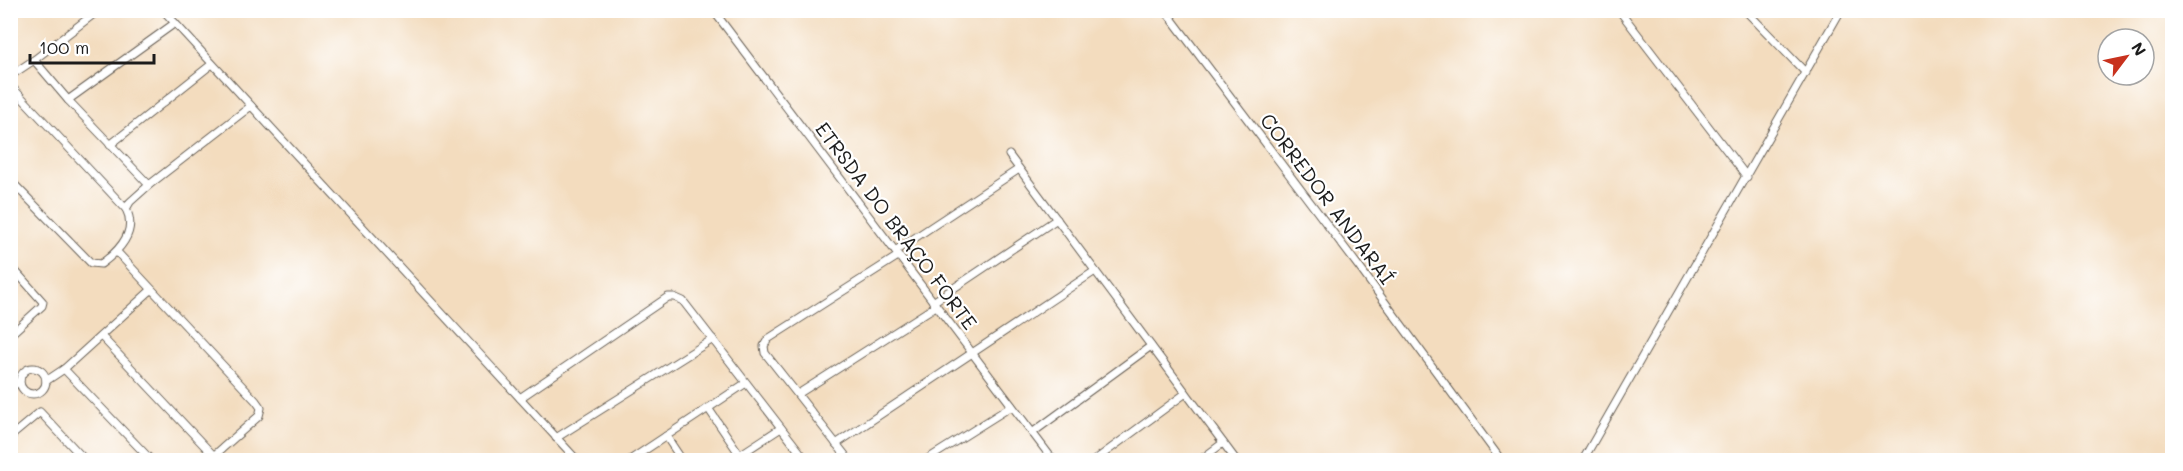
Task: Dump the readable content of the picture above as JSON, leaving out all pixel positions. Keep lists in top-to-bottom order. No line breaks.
{"streets":{"street":["CORREDOR ANDARAÍ","ETRSDA DO BRAÇO FORTE"]},"scale_bar":"100 m","north":"top right"}
